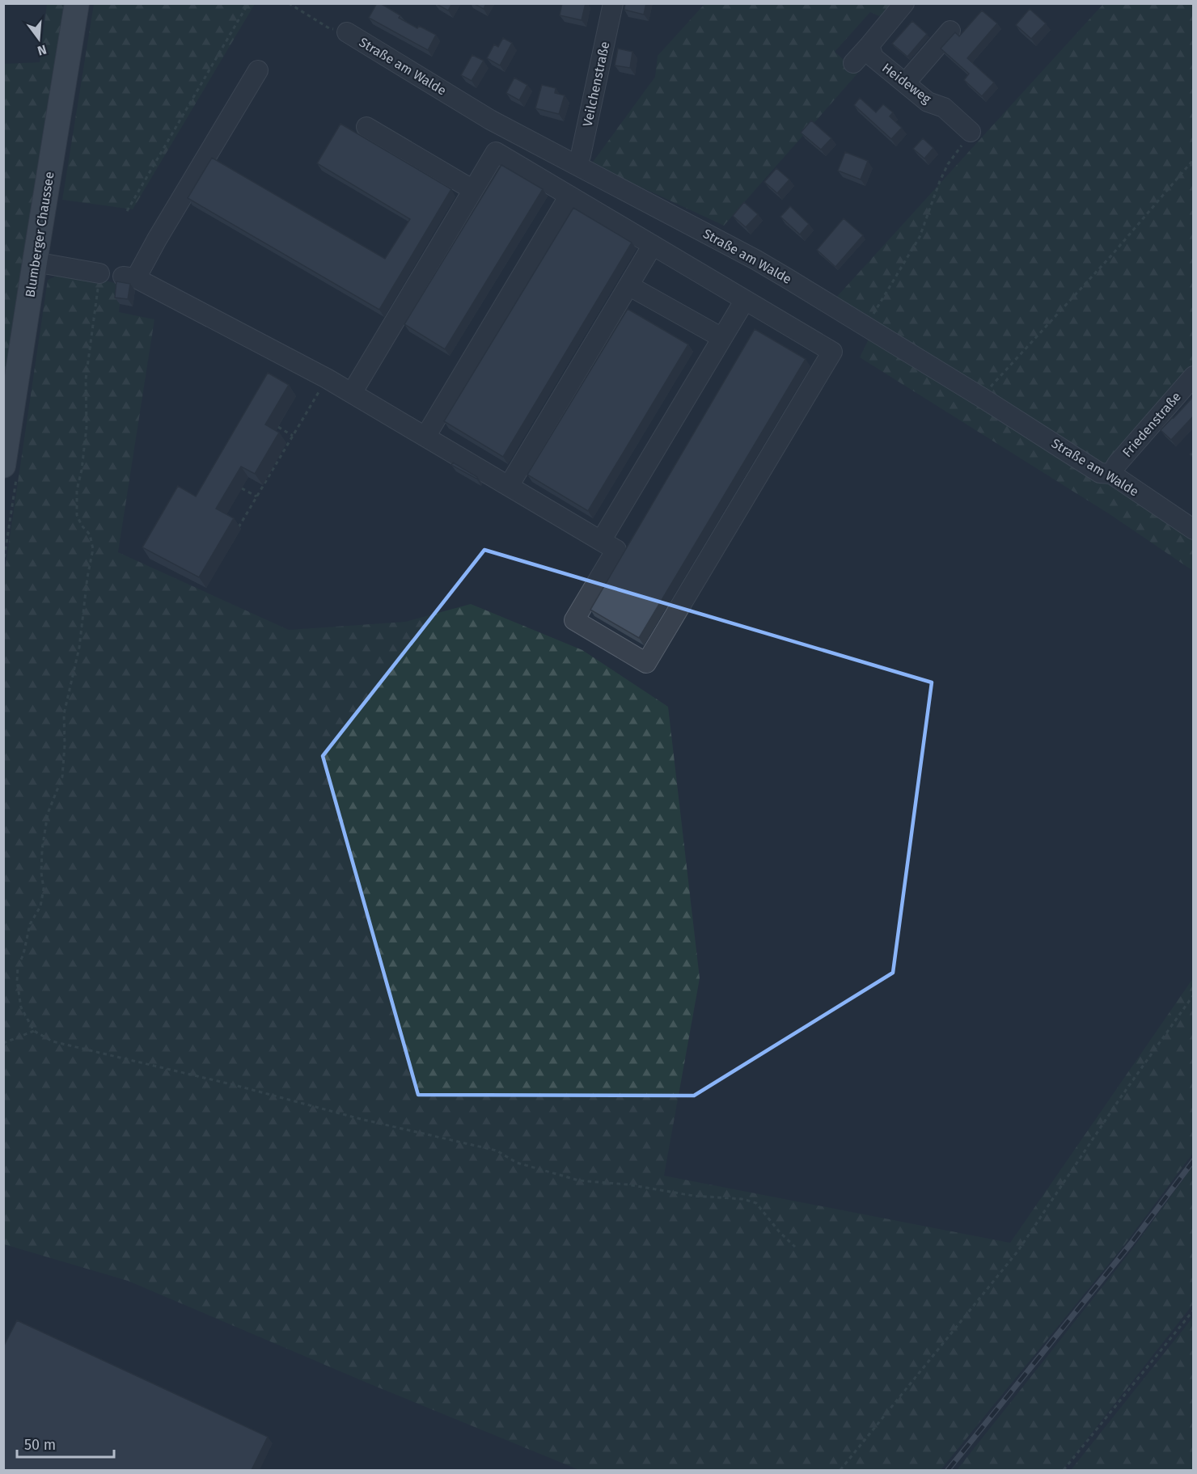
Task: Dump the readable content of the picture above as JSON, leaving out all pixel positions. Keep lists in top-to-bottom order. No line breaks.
{"streets":{"main road":["Blumberger Chaussee"],"street":["Straße am Walde","Heideweg","Veilchenstraße","Friedenstraße"]},"crossings":[["Straße am Walde","Veilchenstraße"],["Straße am Walde","Friedenstraße"]],"scale_bar":"50 m","north":"bottom"}
